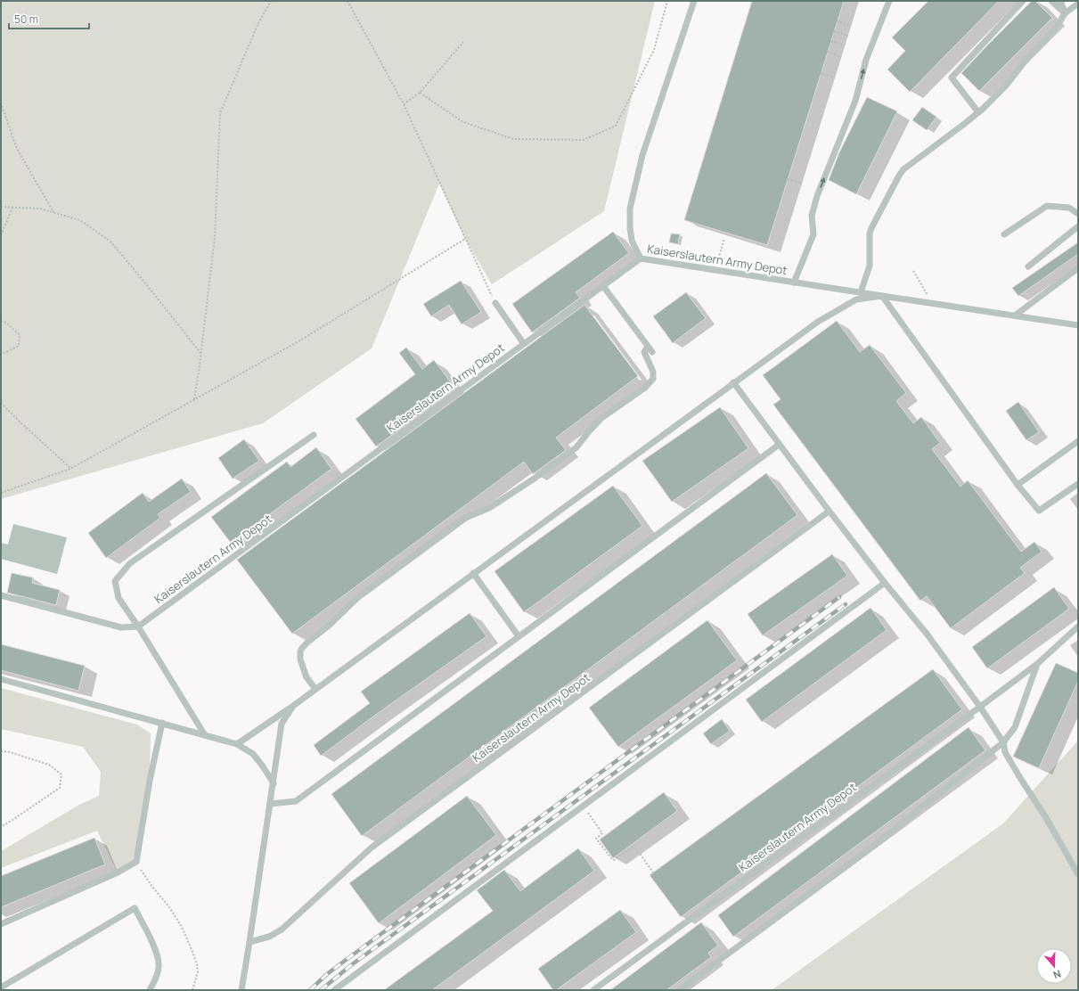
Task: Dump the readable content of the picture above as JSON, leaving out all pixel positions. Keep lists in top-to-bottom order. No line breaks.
{"streets":{"lane":["Kaiserslautern Army Depot"]},"scale_bar":"50 m","north":"bottom"}
